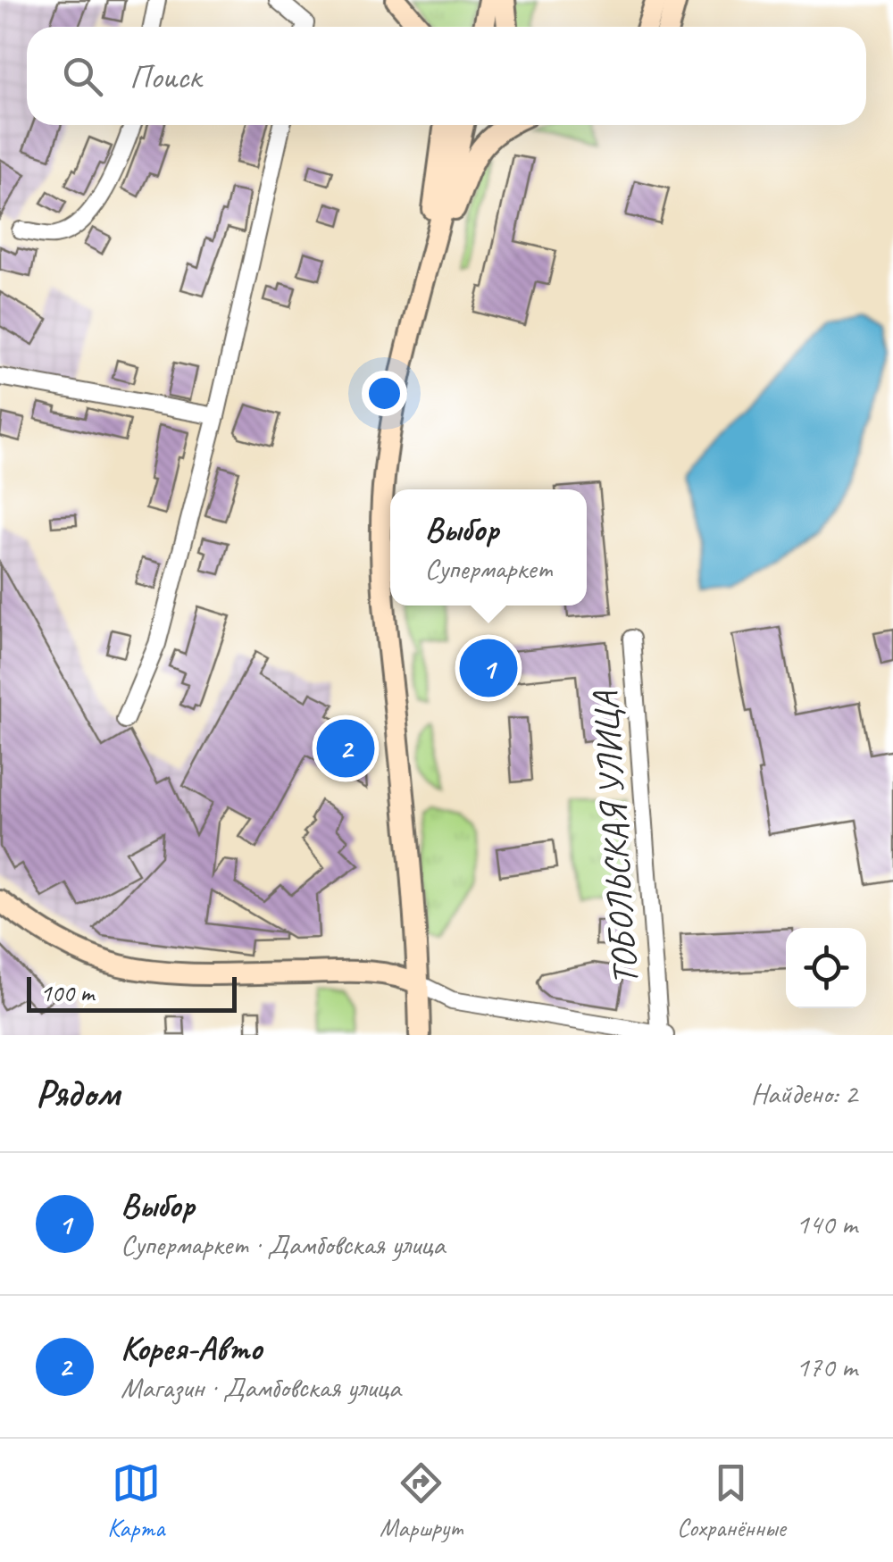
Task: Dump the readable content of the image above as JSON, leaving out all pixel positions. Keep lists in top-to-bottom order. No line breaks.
{"streets":{"street":["ТОБОЛЬСКАЯ УЛИЦА"]},"scale_bar":"100 m","page":{"search":"Поиск","popup":["Выбор","Супермаркет"],"pins":["1","2"],"scale":"100 m","heading":["Рядом","Найдено: 2"],"list":[{"mark":"1","name":"Выбор","note":"Супермаркет · Дамбовская улица","value":"140 m"},{"mark":"2","name":"Корея-Авто","note":"Магазин · Дамбовская улица","value":"170 m"}],"nav":["Карта","Маршрут","Сохранённые"]}}
